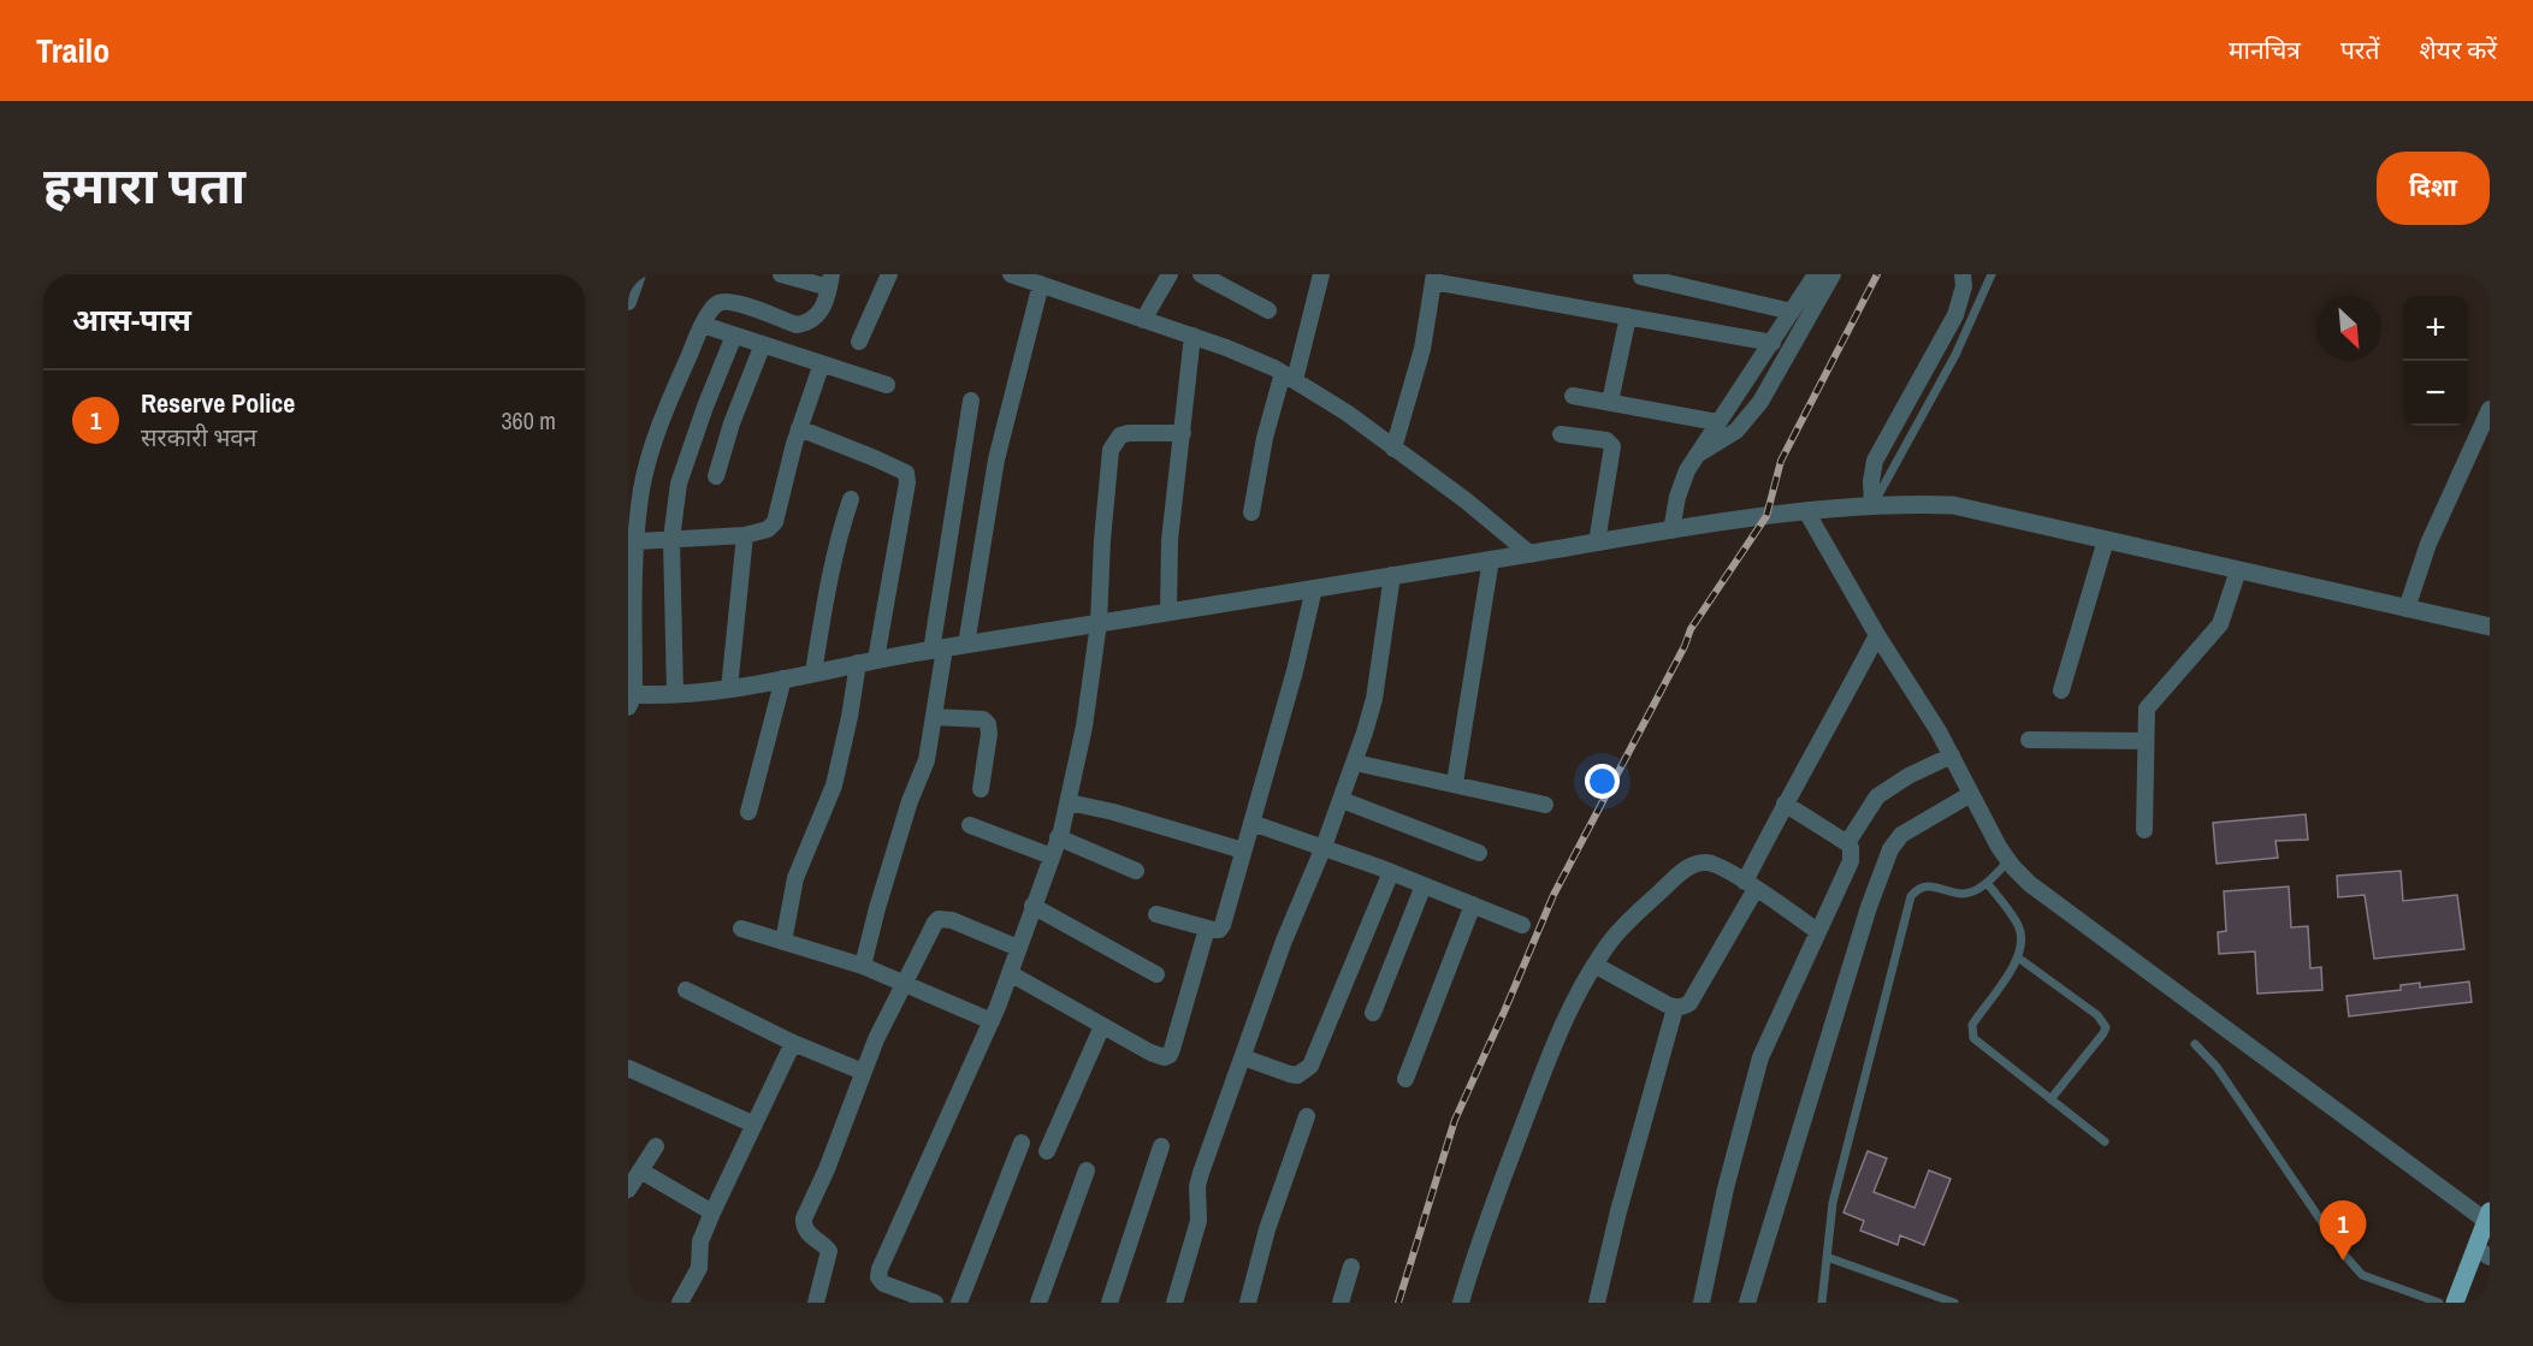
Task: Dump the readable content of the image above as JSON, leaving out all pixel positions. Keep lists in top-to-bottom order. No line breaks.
{"north":"bottom right","page":{"header":"Trailo","nav":["मानचित्र","परतें","शेयर करें"],"title":"हमारा पता","buttons":"दिशा","heading":"आस-पास","map_buttons":["+","−"],"list":[{"mark":"1","name":"Reserve Police","note":"सरकारी भवन","value":"360 m"}],"pins":"1"}}
